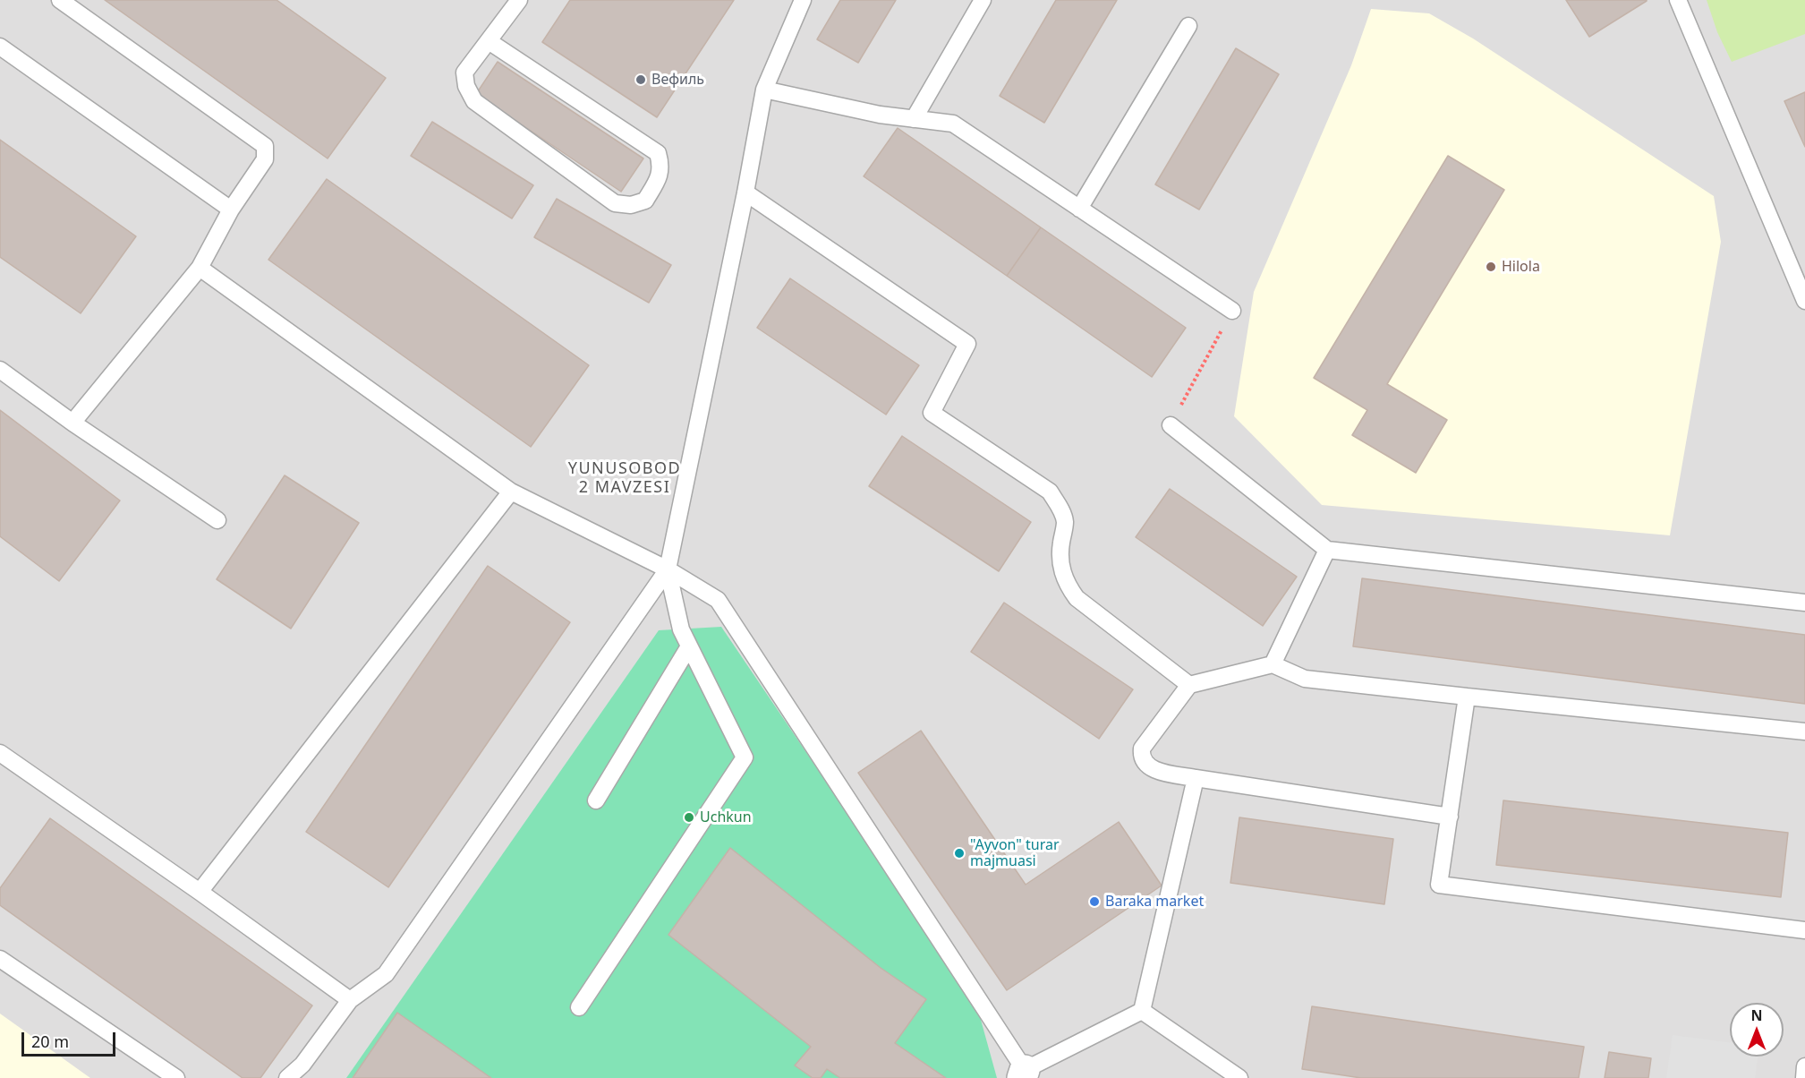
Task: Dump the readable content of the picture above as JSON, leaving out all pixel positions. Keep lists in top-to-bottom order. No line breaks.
{"districts":["YUNUSOBOD 2 MAVZESI"],"places":["Вефиль","Hilola","Uchkun","\"Ayvon\" turar majmuasi","Baraka market"],"scale_bar":"20 m","north":"top"}
